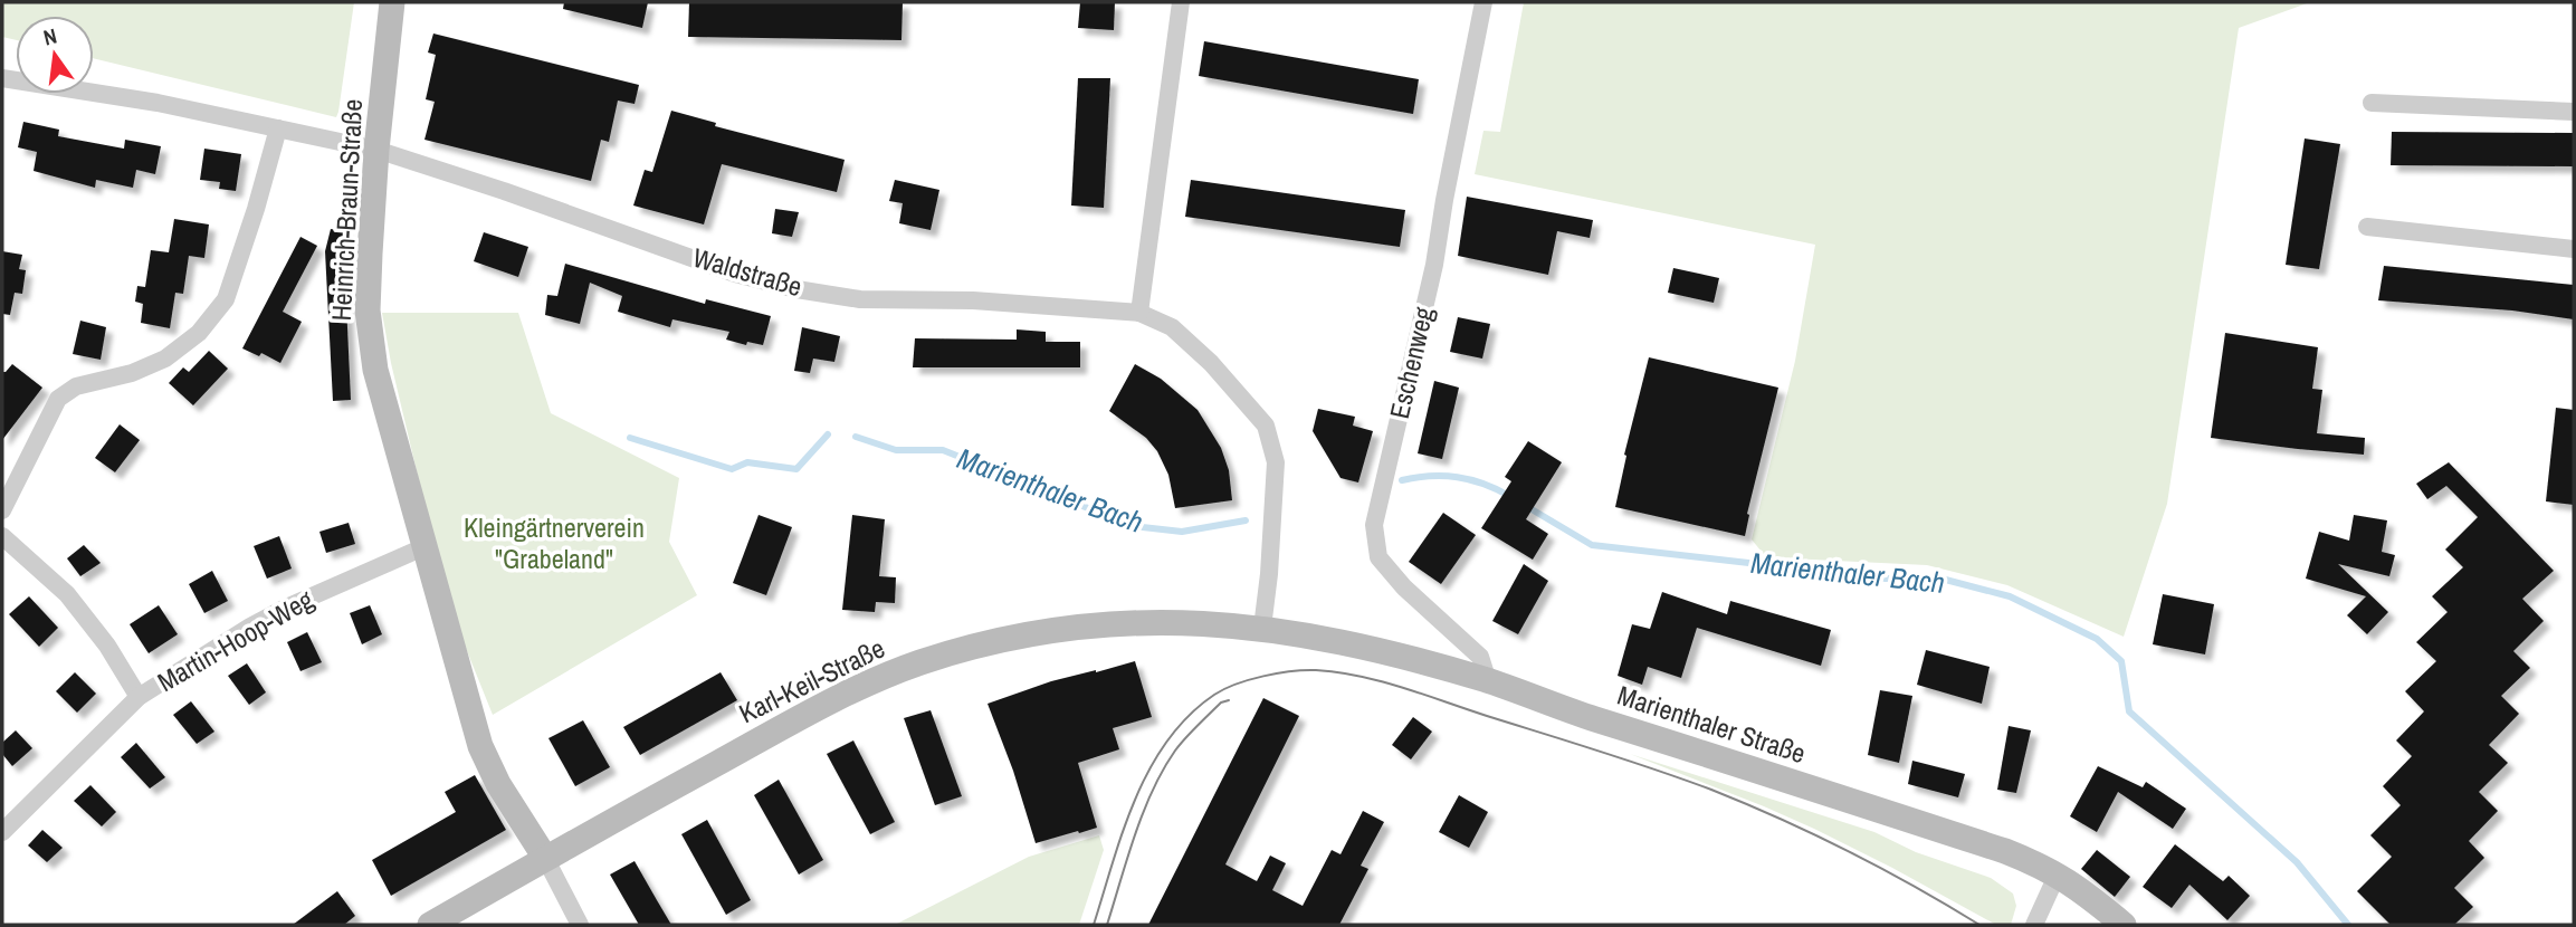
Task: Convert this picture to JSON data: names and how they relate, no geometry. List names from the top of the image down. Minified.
{"streets":{"main road":["Heinrich-Braun-Straße","Karl-Keil-Straße","Marienthaler Straße"],"street":["Waldstraße","Eschenweg","Martin-Hoop-Weg"]},"crossings":[["Heinrich-Braun-Straße","Waldstraße"],["Heinrich-Braun-Straße","Martin-Hoop-Weg"],["Heinrich-Braun-Straße","Karl-Keil-Straße"],["Waldstraße","Karl-Keil-Straße"],["Waldstraße","Marienthaler Straße"],["Eschenweg","Marienthaler Straße"],["Karl-Keil-Straße","Marienthaler Straße"]],"water":["Marienthaler Bach"],"parks":["Kleingärtnerverein \"Grabeland\""],"north":"top"}
